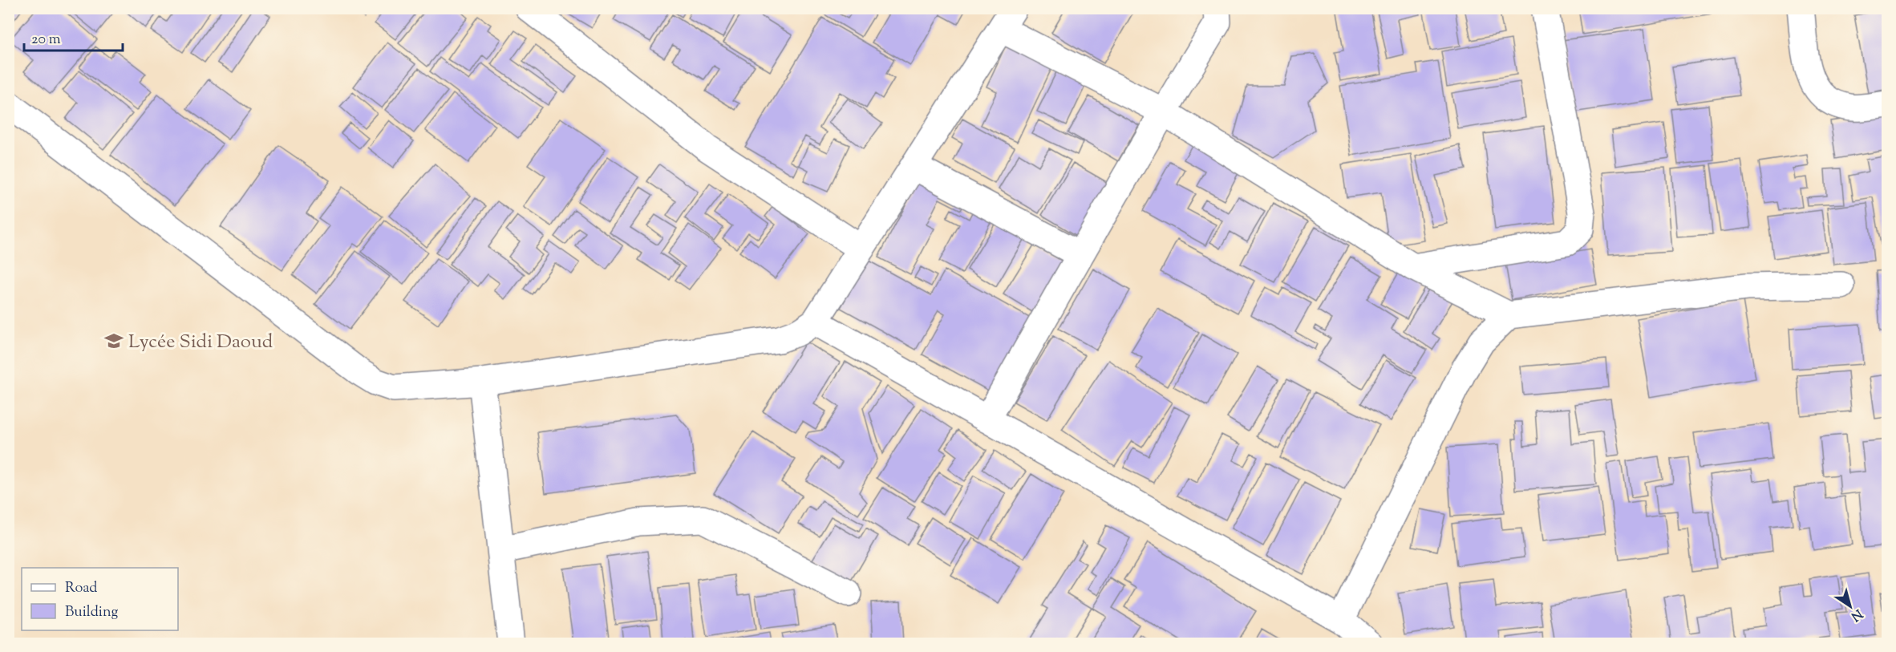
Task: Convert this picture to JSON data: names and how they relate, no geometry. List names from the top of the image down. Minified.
{"places":{"school or university":["Lycée Sidi Daoud"]},"legend":["Road","Building"],"scale_bar":"20 m","north":"bottom right"}
